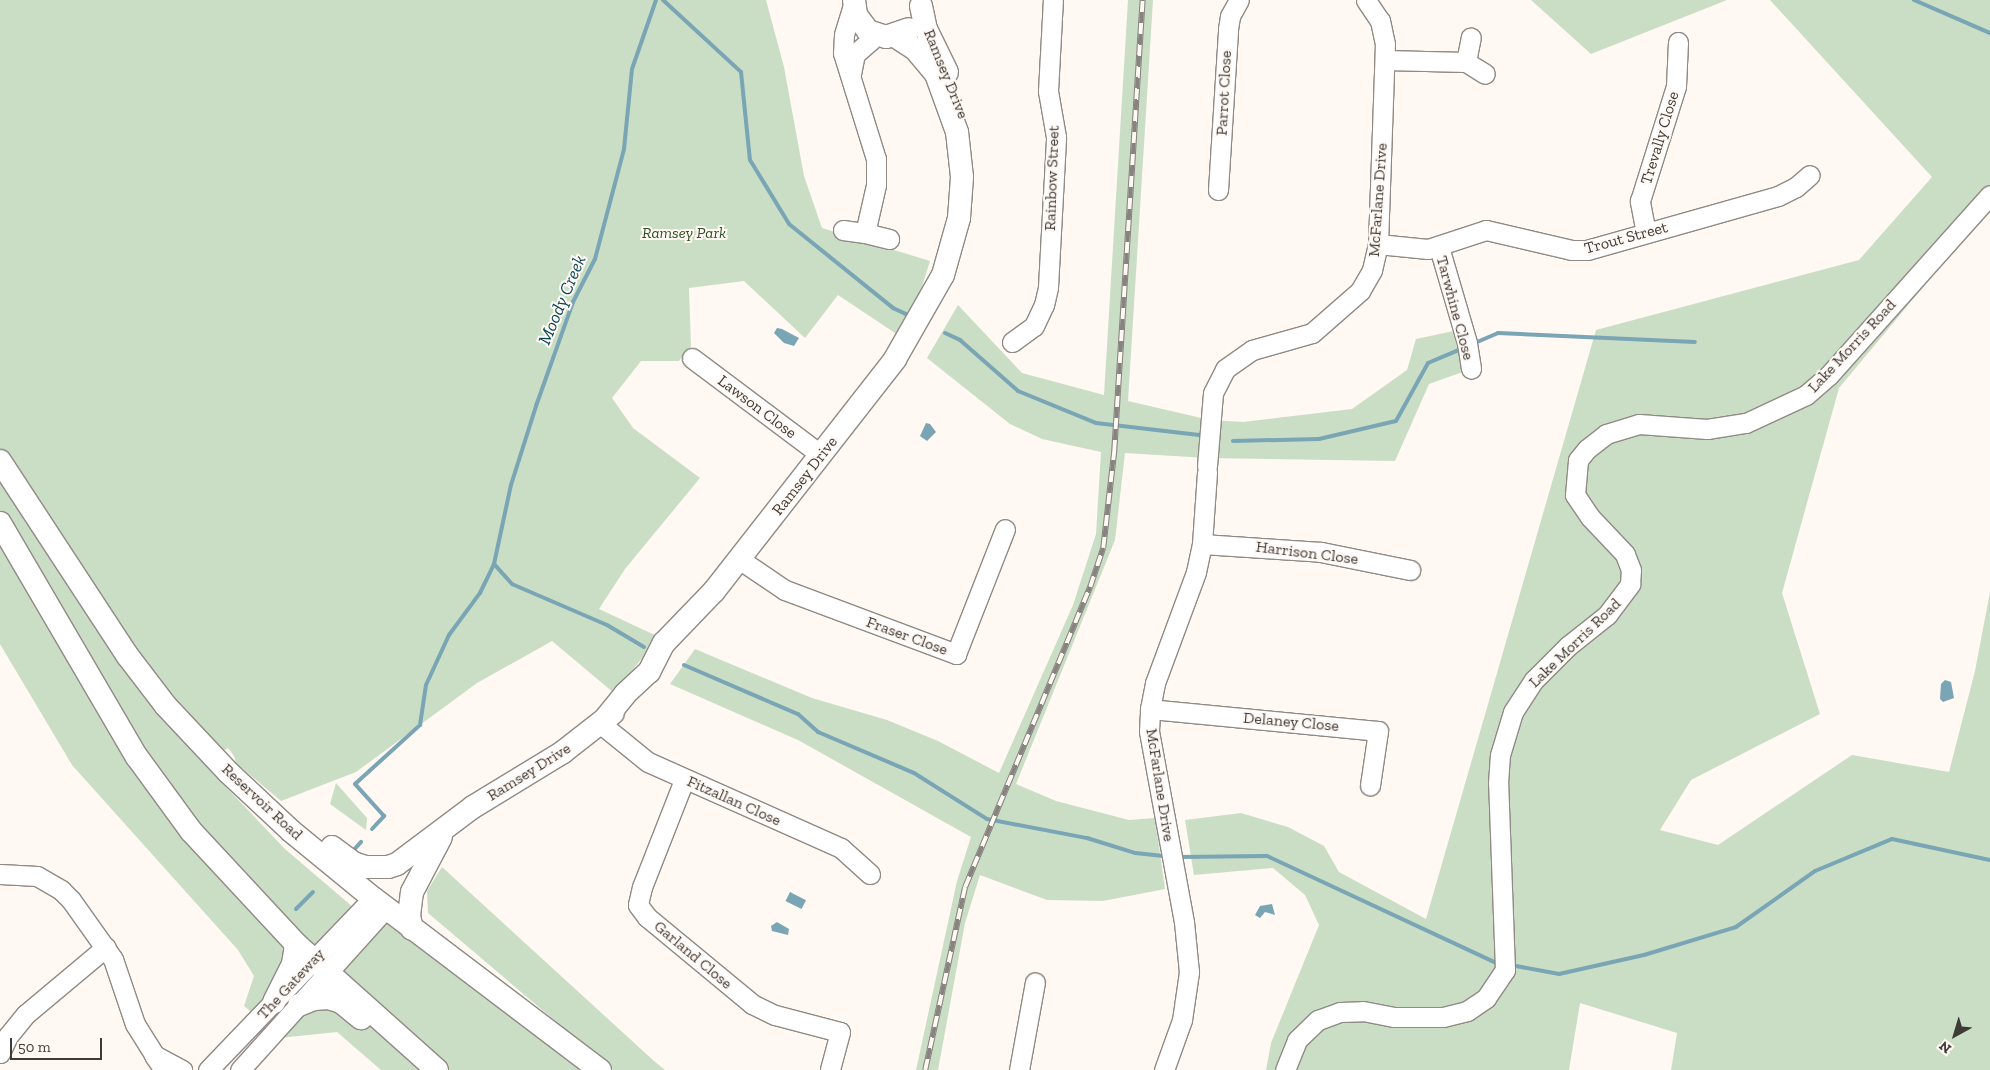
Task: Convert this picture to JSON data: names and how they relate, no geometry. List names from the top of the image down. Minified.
{"streets":{"main road":["Ramsey Drive","Reservoir Road"],"street":["Parrot Close","Trevally Close","Rainbow Street","McFarlane Drive","Trout Street","Tarwhine Close","Lake Morris Road","Lawson Close","Harrison Close","Fraser Close","Delaney Close","Fitzallan Close","Garland Close","The Gateway"]},"crossings":[["Ramsey Drive","Lawson Close"],["Ramsey Drive","Fraser Close"],["Ramsey Drive","Fitzallan Close"],["Ramsey Drive","Reservoir Road"],["Trevally Close","Trout Street"],["McFarlane Drive","Trout Street"],["McFarlane Drive","Harrison Close"],["McFarlane Drive","Delaney Close"],["Trout Street","Tarwhine Close"],["Fitzallan Close","Garland Close"],["Reservoir Road","The Gateway"]],"water":["Moody Creek"],"parks":["Ramsey Park"],"scale_bar":"50 m","north":"bottom left"}
